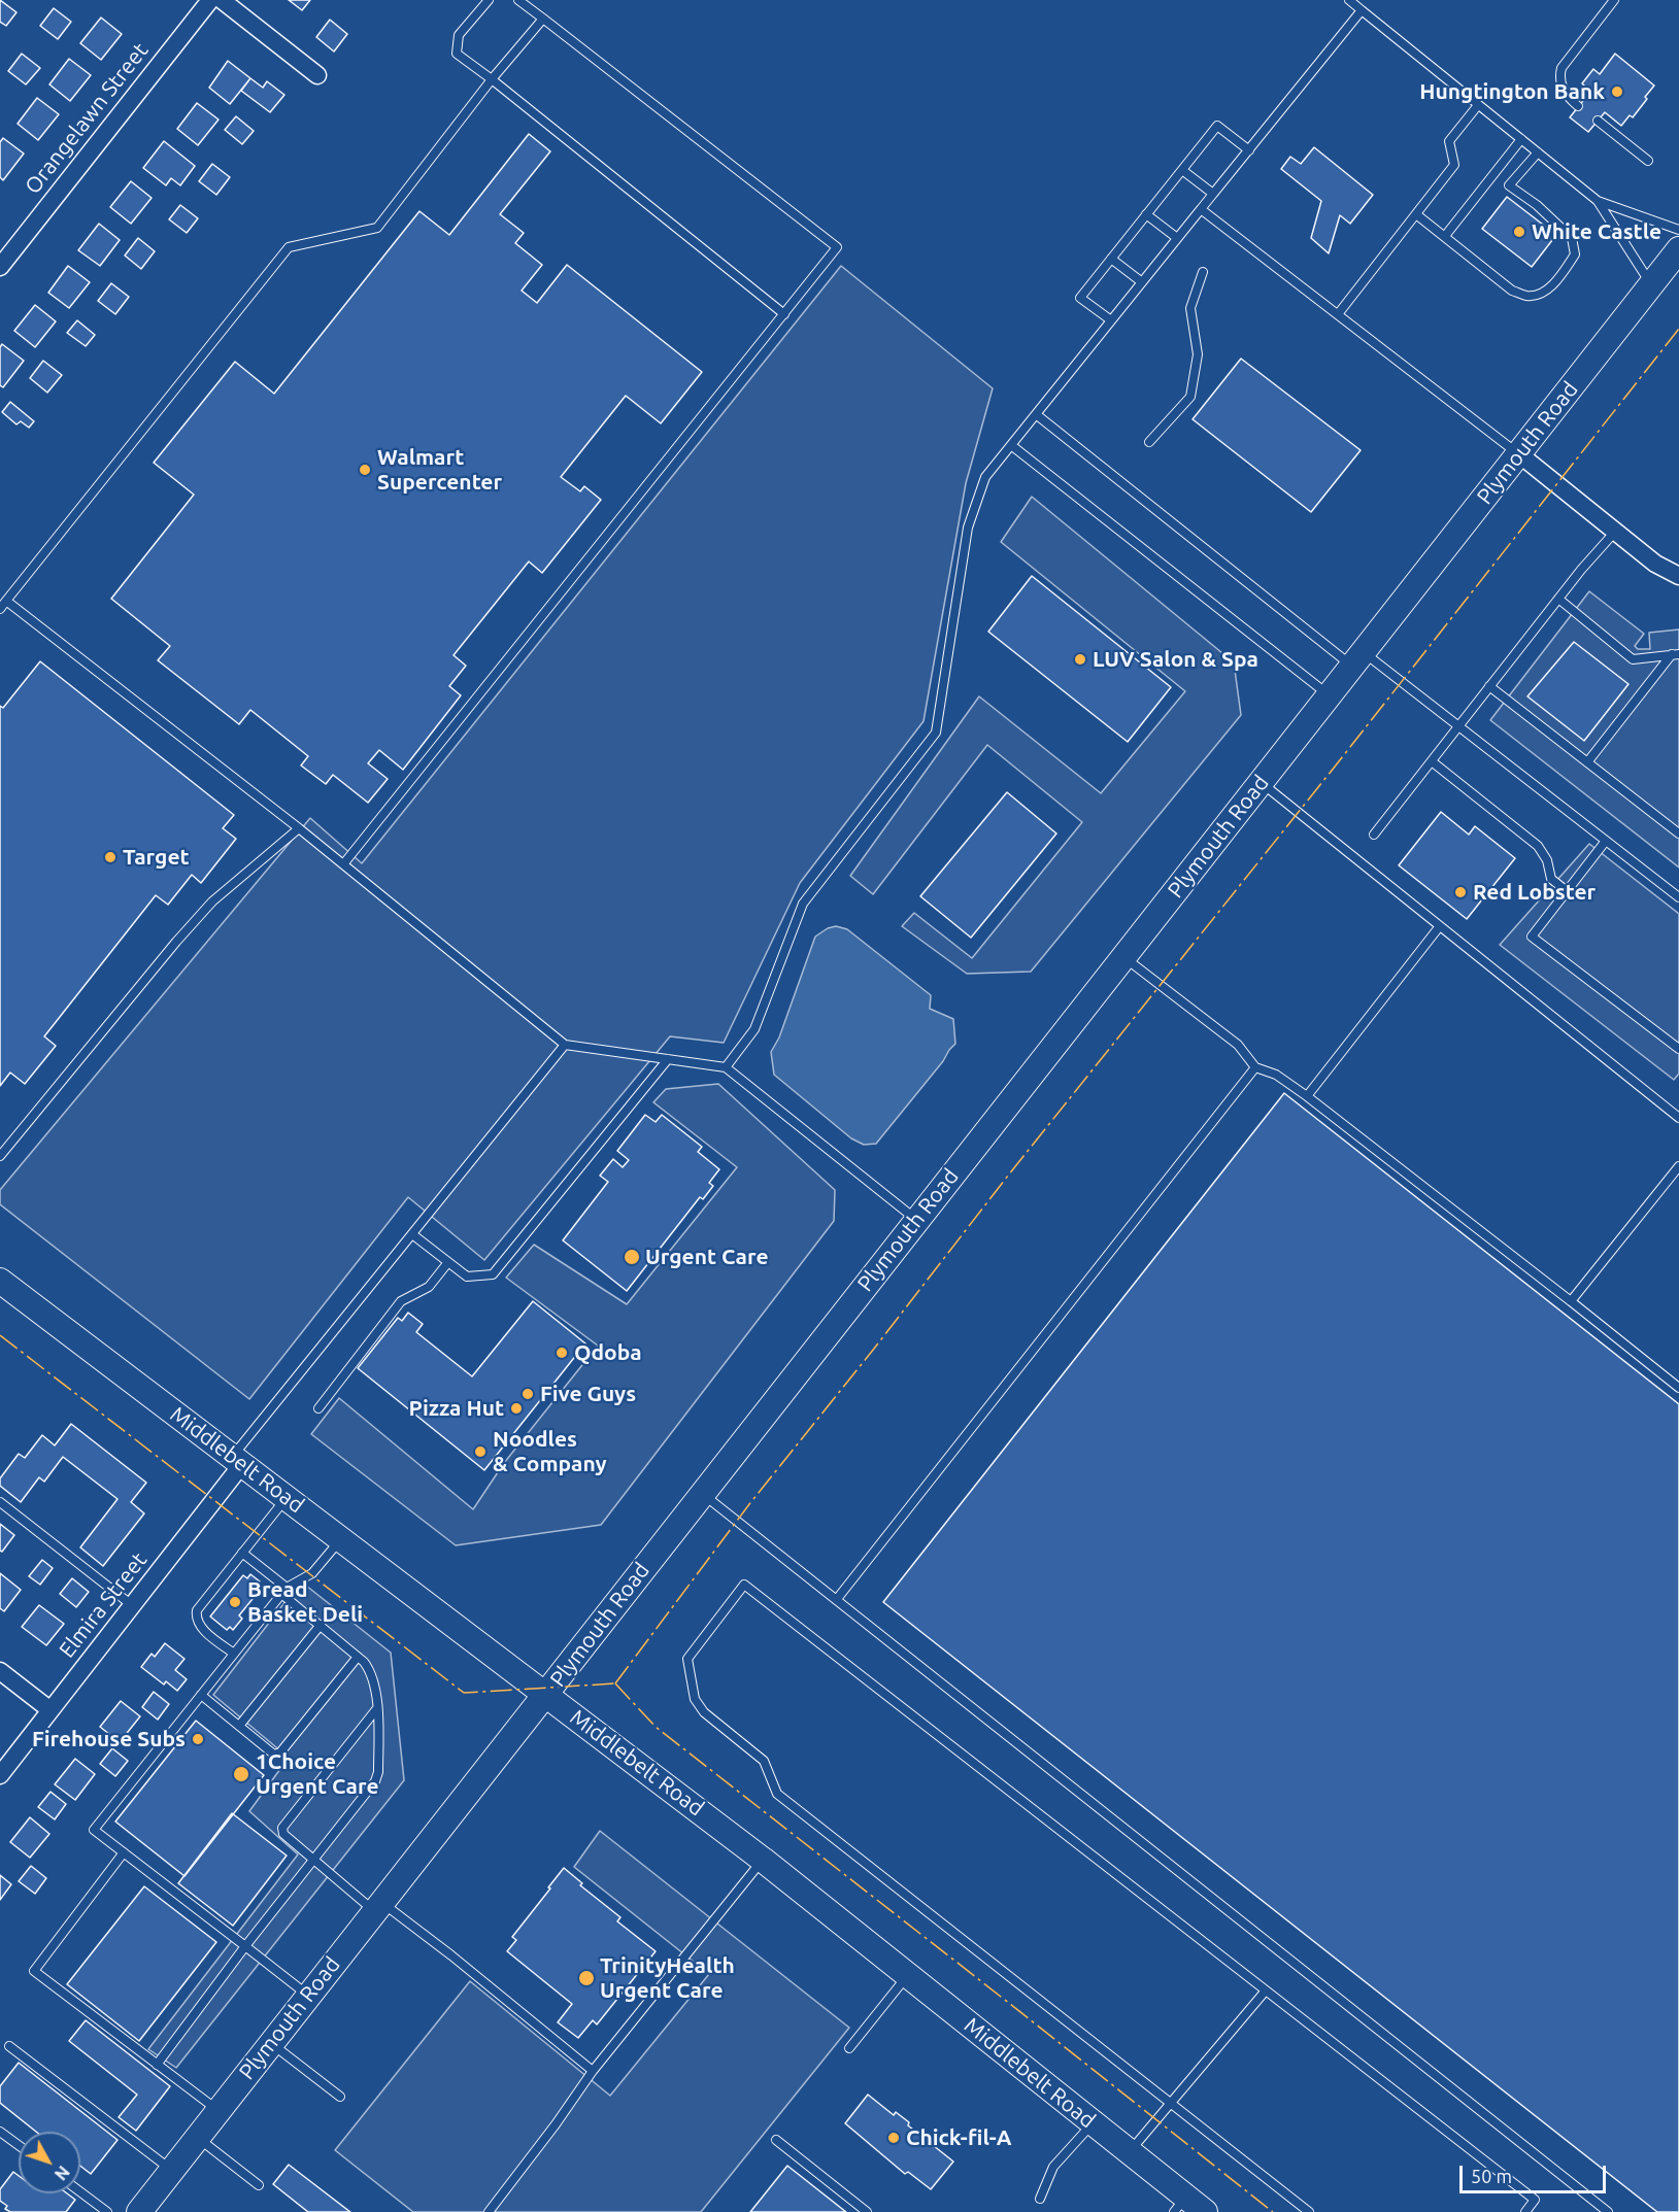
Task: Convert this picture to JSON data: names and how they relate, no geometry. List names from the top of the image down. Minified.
{"streets":{"main road":["Plymouth Road","Middlebelt Road"],"street":["Orangelawn Street","Elmira Street"]},"crossings":[["Plymouth Road","Middlebelt Road"],["Middlebelt Road","Elmira Street"]],"places":["Hungtington Bank","White Castle","Walmart Supercenter","LUV Salon & Spa","Target","Red Lobster","Urgent Care","Qdoba","Five Guys","Pizza Hut","Noodles & Company","Bread Basket Deli","Firehouse Subs","1Choice Urgent Care","TrinityHealth Urgent Care","Chick-fil-A"],"scale_bar":"50 m","north":"bottom right"}
